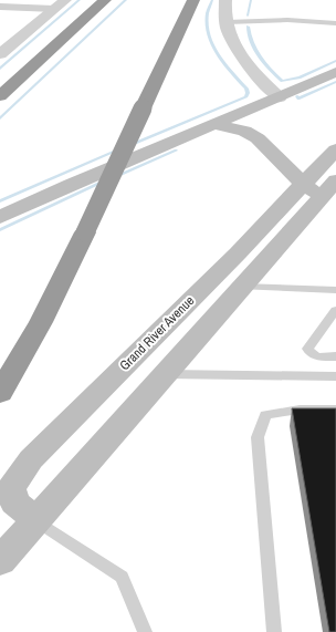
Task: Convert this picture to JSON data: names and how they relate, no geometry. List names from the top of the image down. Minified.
{"streets":{"main road":["Grand River Avenue"]}}
